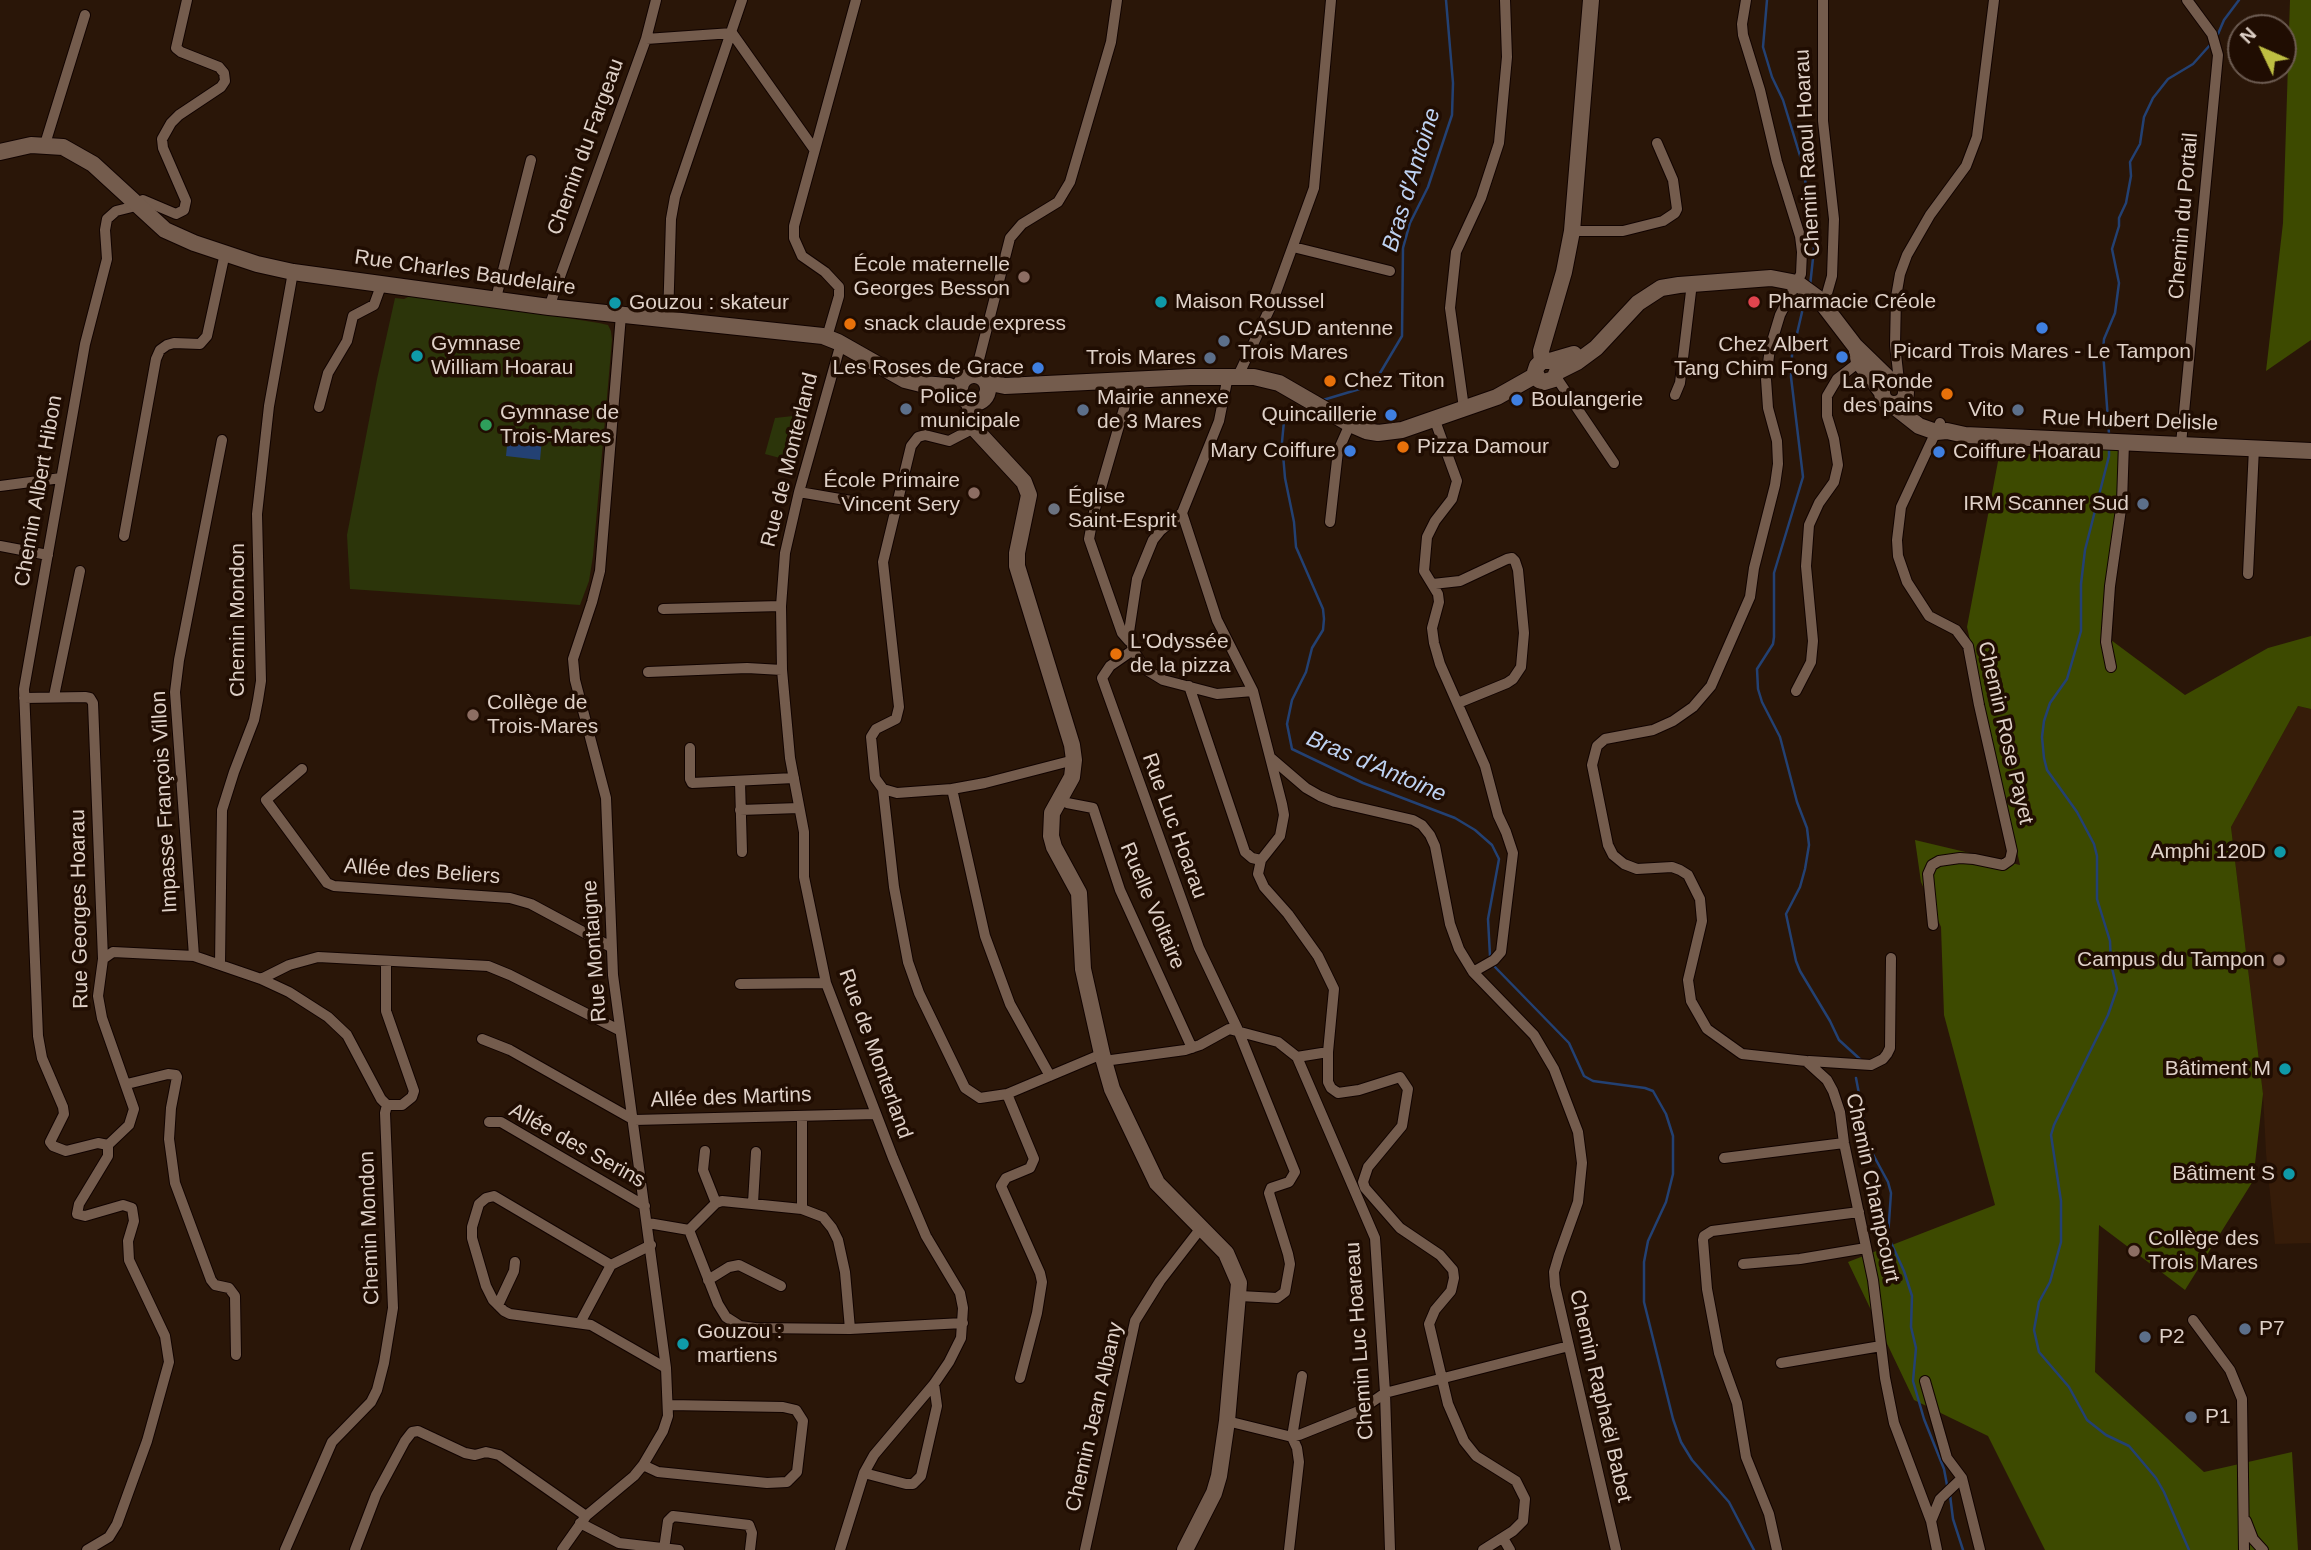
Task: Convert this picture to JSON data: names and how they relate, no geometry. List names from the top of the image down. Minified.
{"streets":{"main road":["Rue Charles Baudelaire","Rue Hubert Delisle"],"street":["Chemin du Fargeau","Chemin Raoul Hoarau","Chemin du Portail","Rue de Monterland","Chemin Albert Hibon","Chemin Mondon","Chemin Rose Payet","Impasse François Villon","Rue Luc Hoarau","Allée des Beliers","Ruelle Voltaire","Rue Georges Hoarau","Rue Montaigne","Allée des Martins","Allée des Serins","Chemin Champcourt","Chemin Luc Hoareau","Chemin Raphaël Babet","Chemin Jean Albany"]},"crossings":[["Chemin du Fargeau","Rue Charles Baudelaire"],["Chemin Raoul Hoarau","Rue Hubert Delisle"],["Chemin du Portail","Rue Hubert Delisle"],["Rue Charles Baudelaire","Rue Hubert Delisle"],["Rue Charles Baudelaire","Rue de Monterland"],["Rue Charles Baudelaire","Chemin Albert Hibon"],["Rue Charles Baudelaire","Chemin Mondon"],["Rue Charles Baudelaire","Rue Montaigne"],["Rue Hubert Delisle","Chemin Rose Payet"],["Rue de Monterland","Allée des Martins"],["Chemin Albert Hibon","Rue Georges Hoarau"],["Allée des Beliers","Rue Montaigne"],["Rue Montaigne","Allée des Martins"],["Rue Montaigne","Allée des Serins"]],"water":["Bras d'Antoine"],"places":["École maternelle Georges Besson","Maison Roussel","Pharmacie Créole","Gouzou : skateur","snack claude express","Picard Trois Mares - Le Tampon","CASUD antenne Trois Mares","Gymnase William Hoarau","Chez Albert Tang Chim Fong","Trois Mares","Les Roses de Grace","Chez Titon","La Ronde des pains","Boulangerie","Police municipale","Mairie annexe de 3 Mares","Vito","Quincaillerie","Gymnase de Trois-Mares","Pizza Damour","Mary Coiffure","Coiffure Hoarau","École Primaire Vincent Sery","IRM Scanner Sud","Église Saint-Esprit","L'Odyssée de la pizza","Collège de Trois-Mares","Amphi 120D","Campus du Tampon","Bâtiment M","Bâtiment S","Collège des Trois Mares","P7","P2","Gouzou : martiens","P1"],"north":"top left"}
